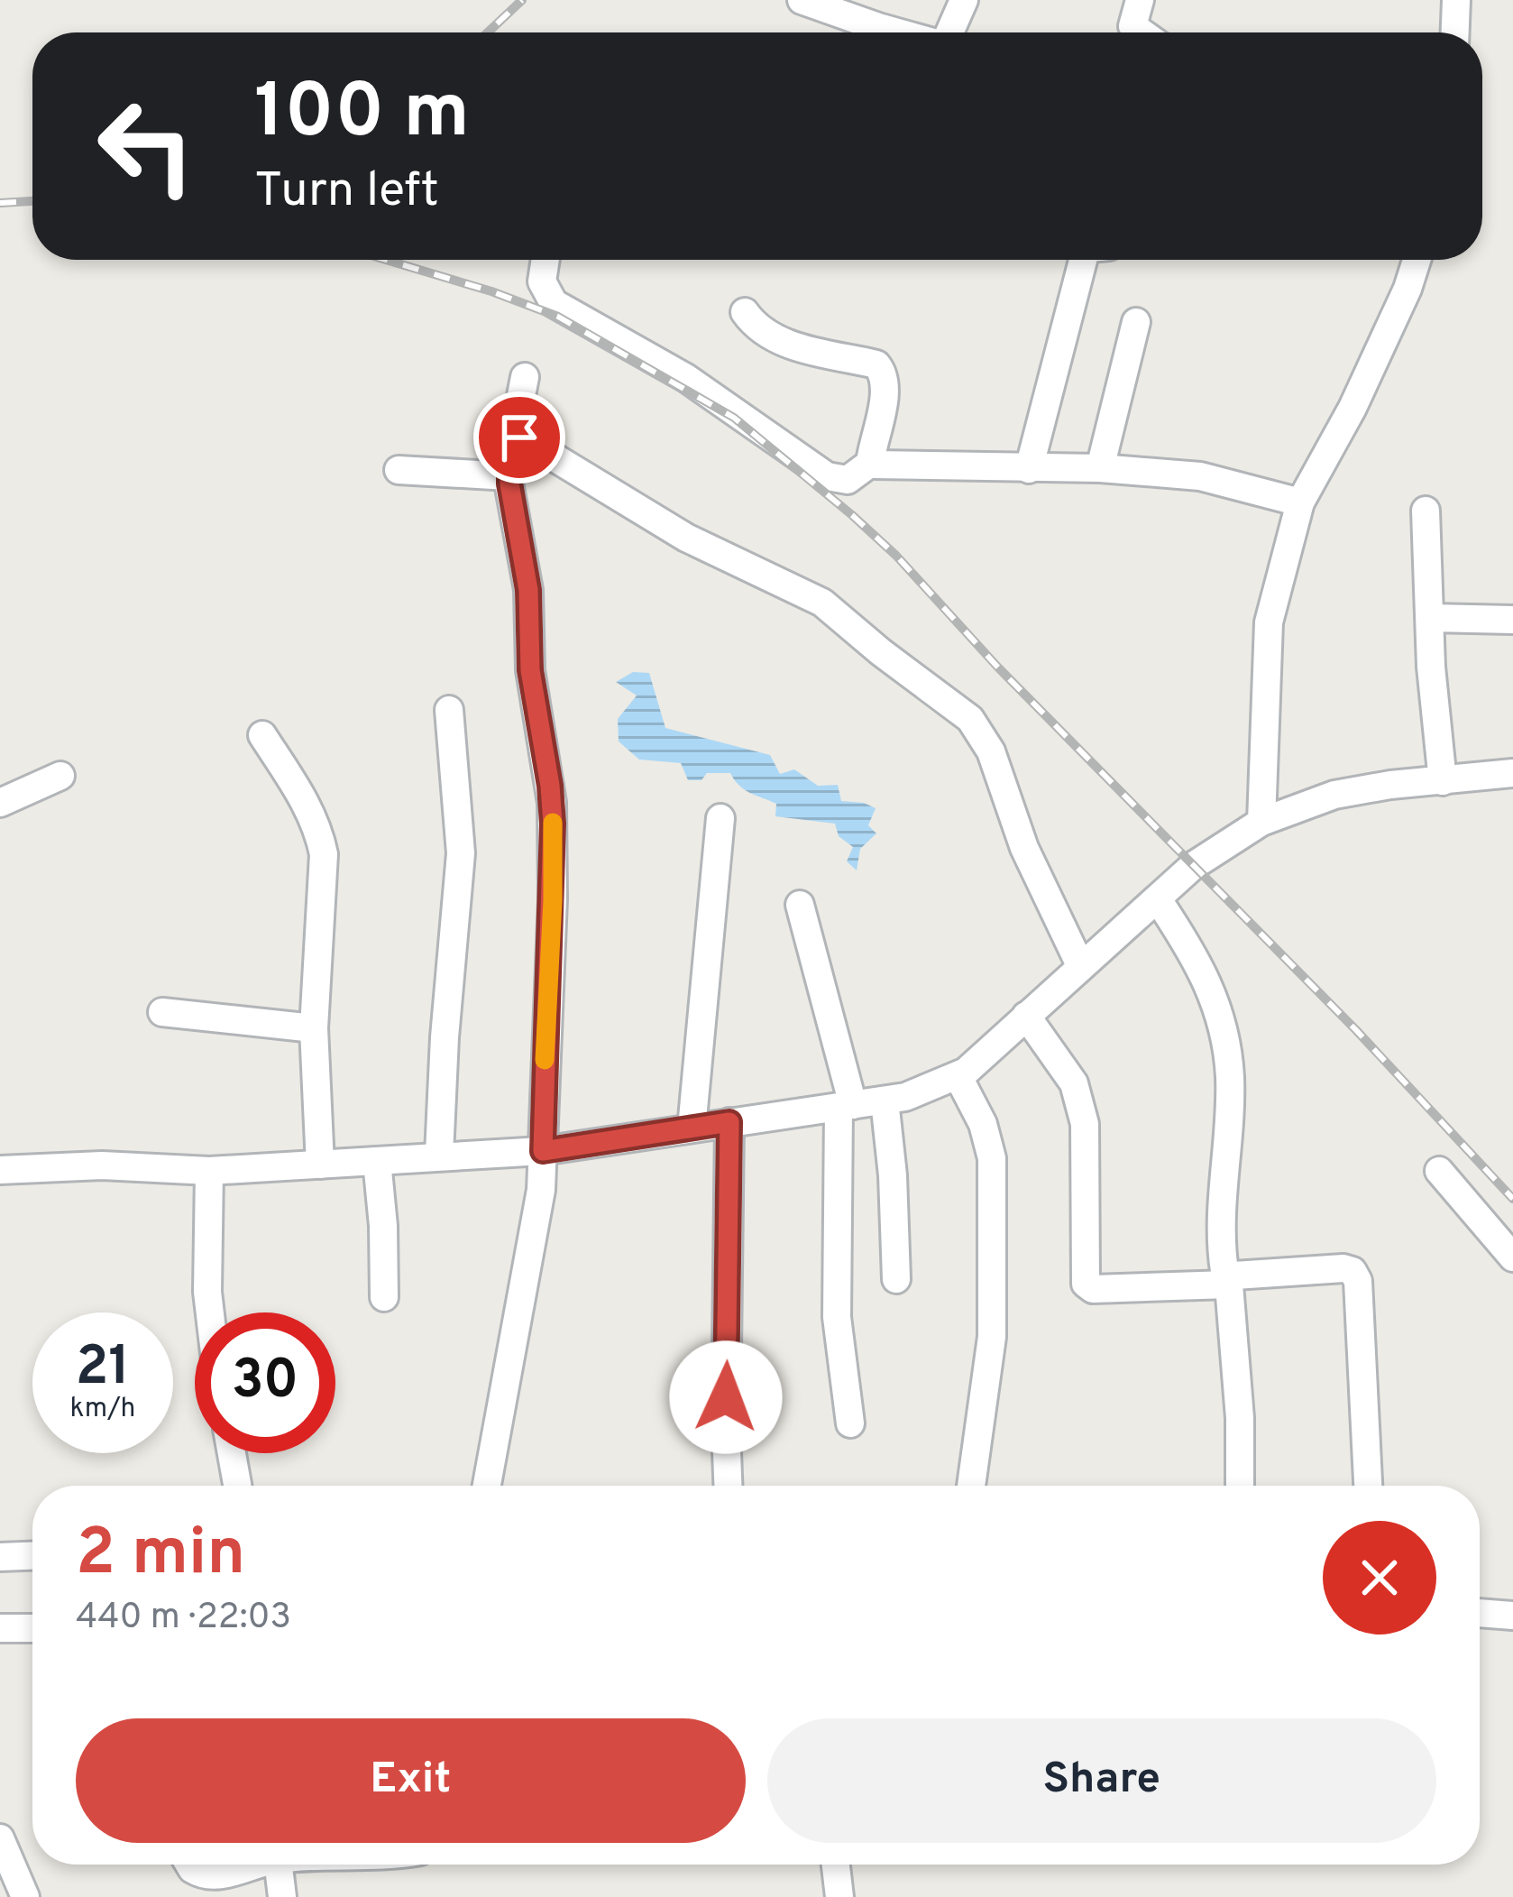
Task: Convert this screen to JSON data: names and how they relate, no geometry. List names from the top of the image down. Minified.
{"page":{"turn":["100 m","Turn left"],"speed":"21 km/h","limit":"30","heading":["2 min","440 m · 22:03"],"buttons":["Exit","Share"]}}
